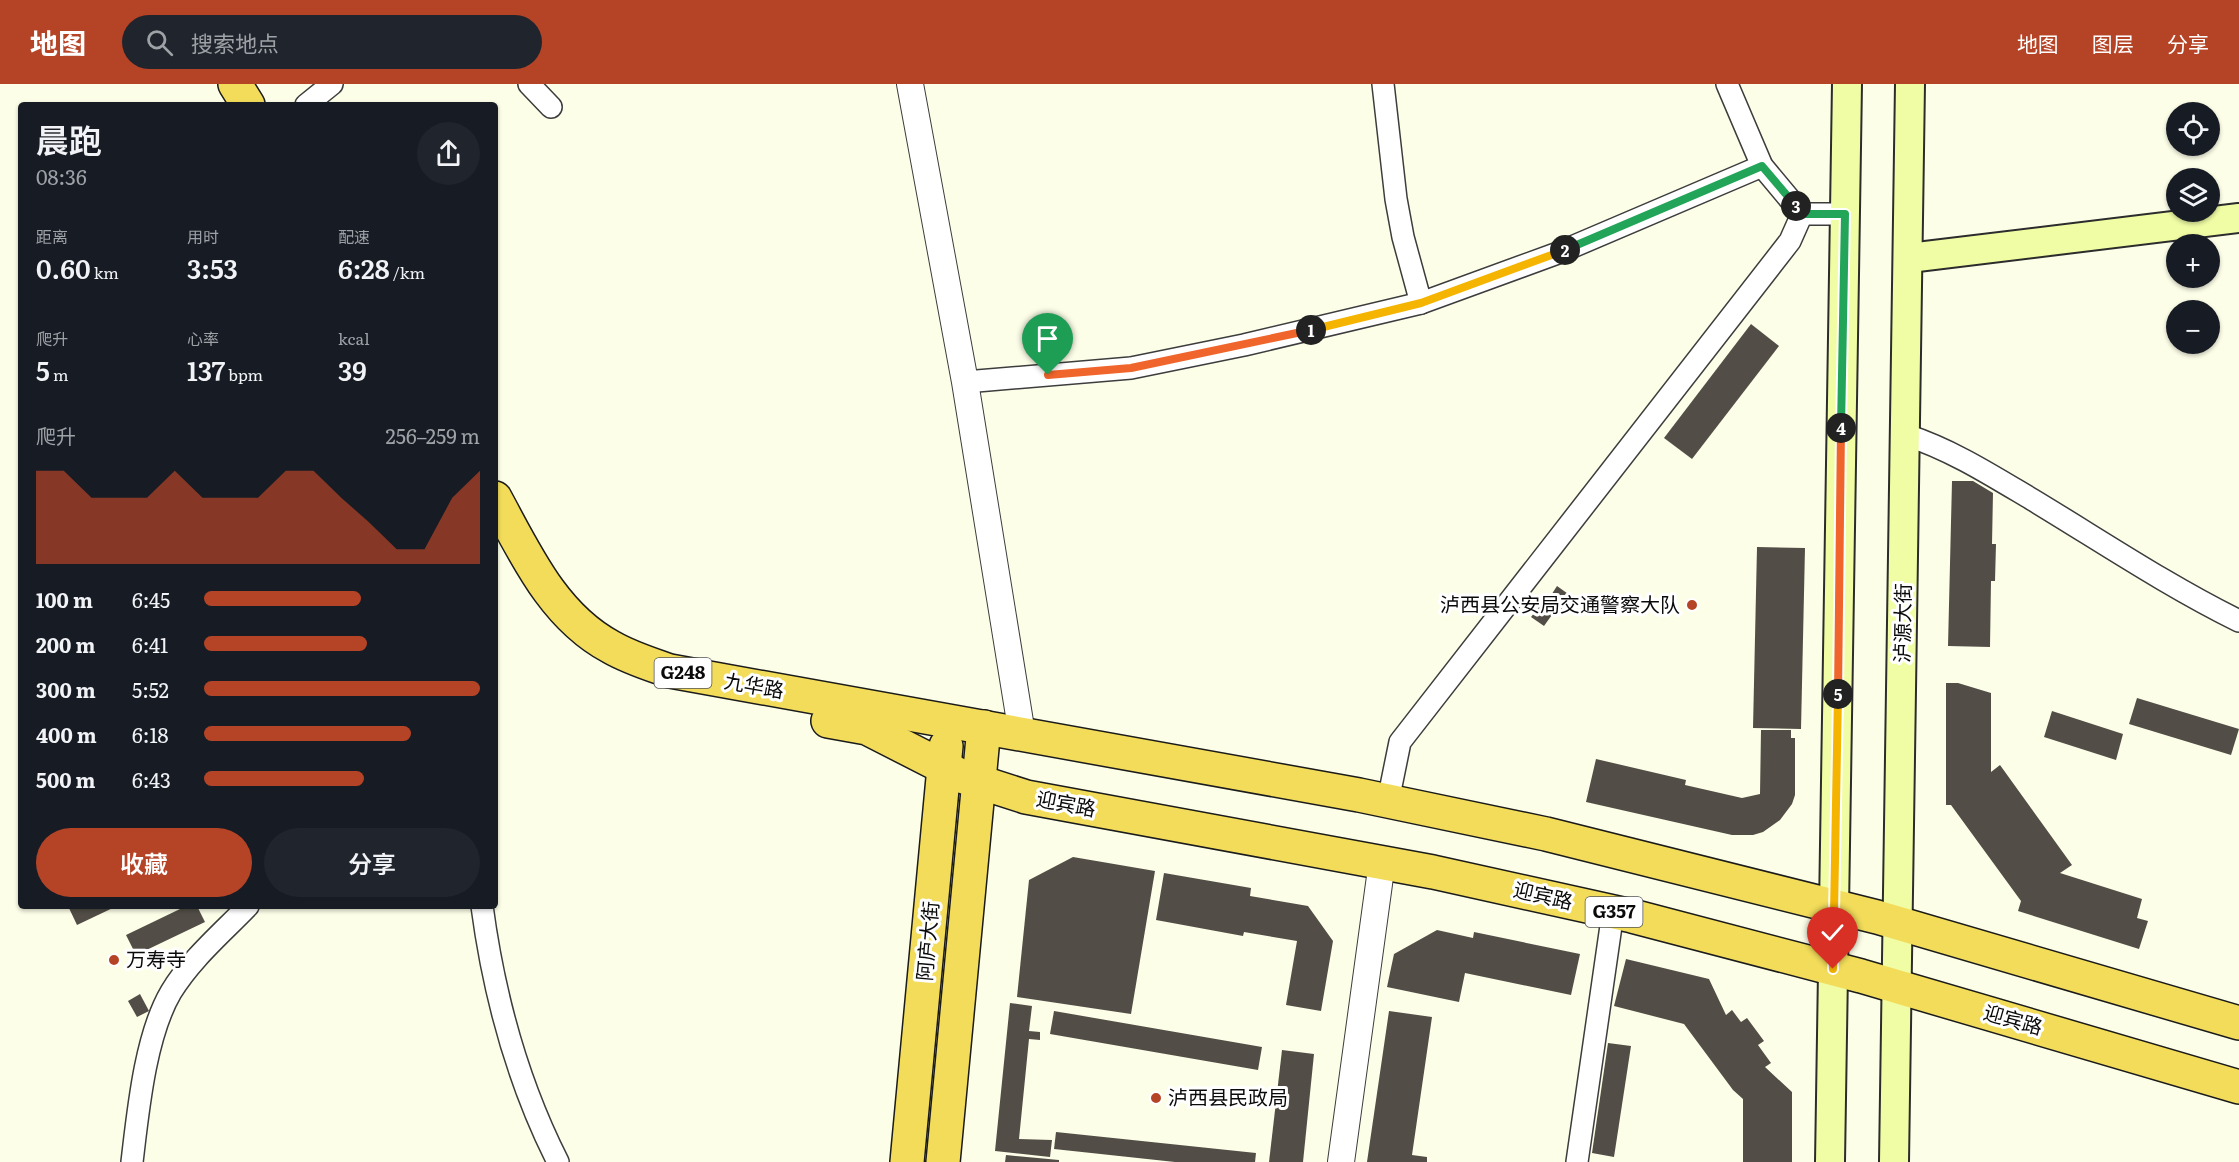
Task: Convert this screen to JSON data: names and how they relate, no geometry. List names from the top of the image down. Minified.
{"streets":{"highway":["G248","九华路","迎宾路","G357","阿庐大街"],"main road":["泸源大街"]},"crossings":[["泸源大街","迎宾路"],["G248","九华路"],["G248","阿庐大街"],["九华路","迎宾路"],["九华路","阿庐大街"],["迎宾路","阿庐大街"]],"places":["泸西县公安局交通警察大队","万寿寺","泸西县民政局"],"page":{"header":"地图","search":"搜索地点","nav":["地图","图层","分享"],"map_buttons":["+","−"],"heading":["晨跑","08:36"],"pins":["3","2","1","4","5"],"stats":[["距离","0.60 km"],["用时","3:53"],["配速","6:28 /km"],["爬升","5 m"],["心率","137 bpm"],["kcal","39"]],"chart":["爬升","256–259 m"],"list":[{"name":"100 m","note":"6:45"},{"name":"200 m","note":"6:41"},{"name":"300 m","note":"5:52"},{"name":"400 m","note":"6:18"},{"name":"500 m","note":"6:43"}],"buttons":["收藏","分享"]}}
